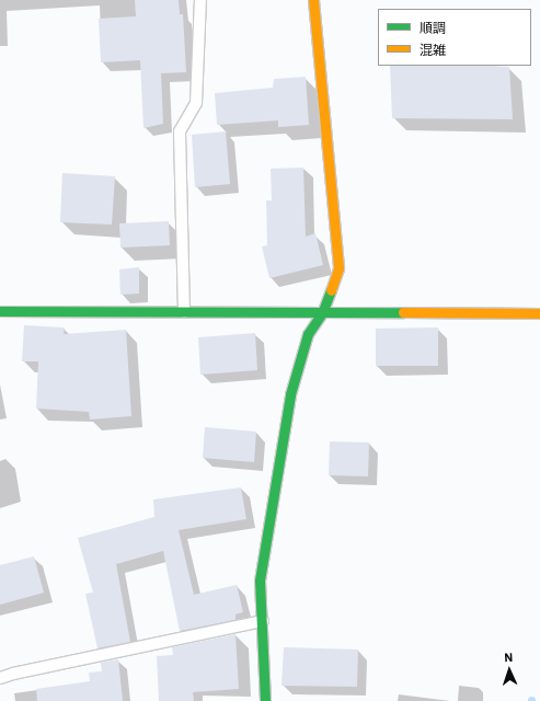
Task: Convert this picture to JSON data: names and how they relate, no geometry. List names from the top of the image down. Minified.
{"legend":["順調","混雑"],"north":"top"}
